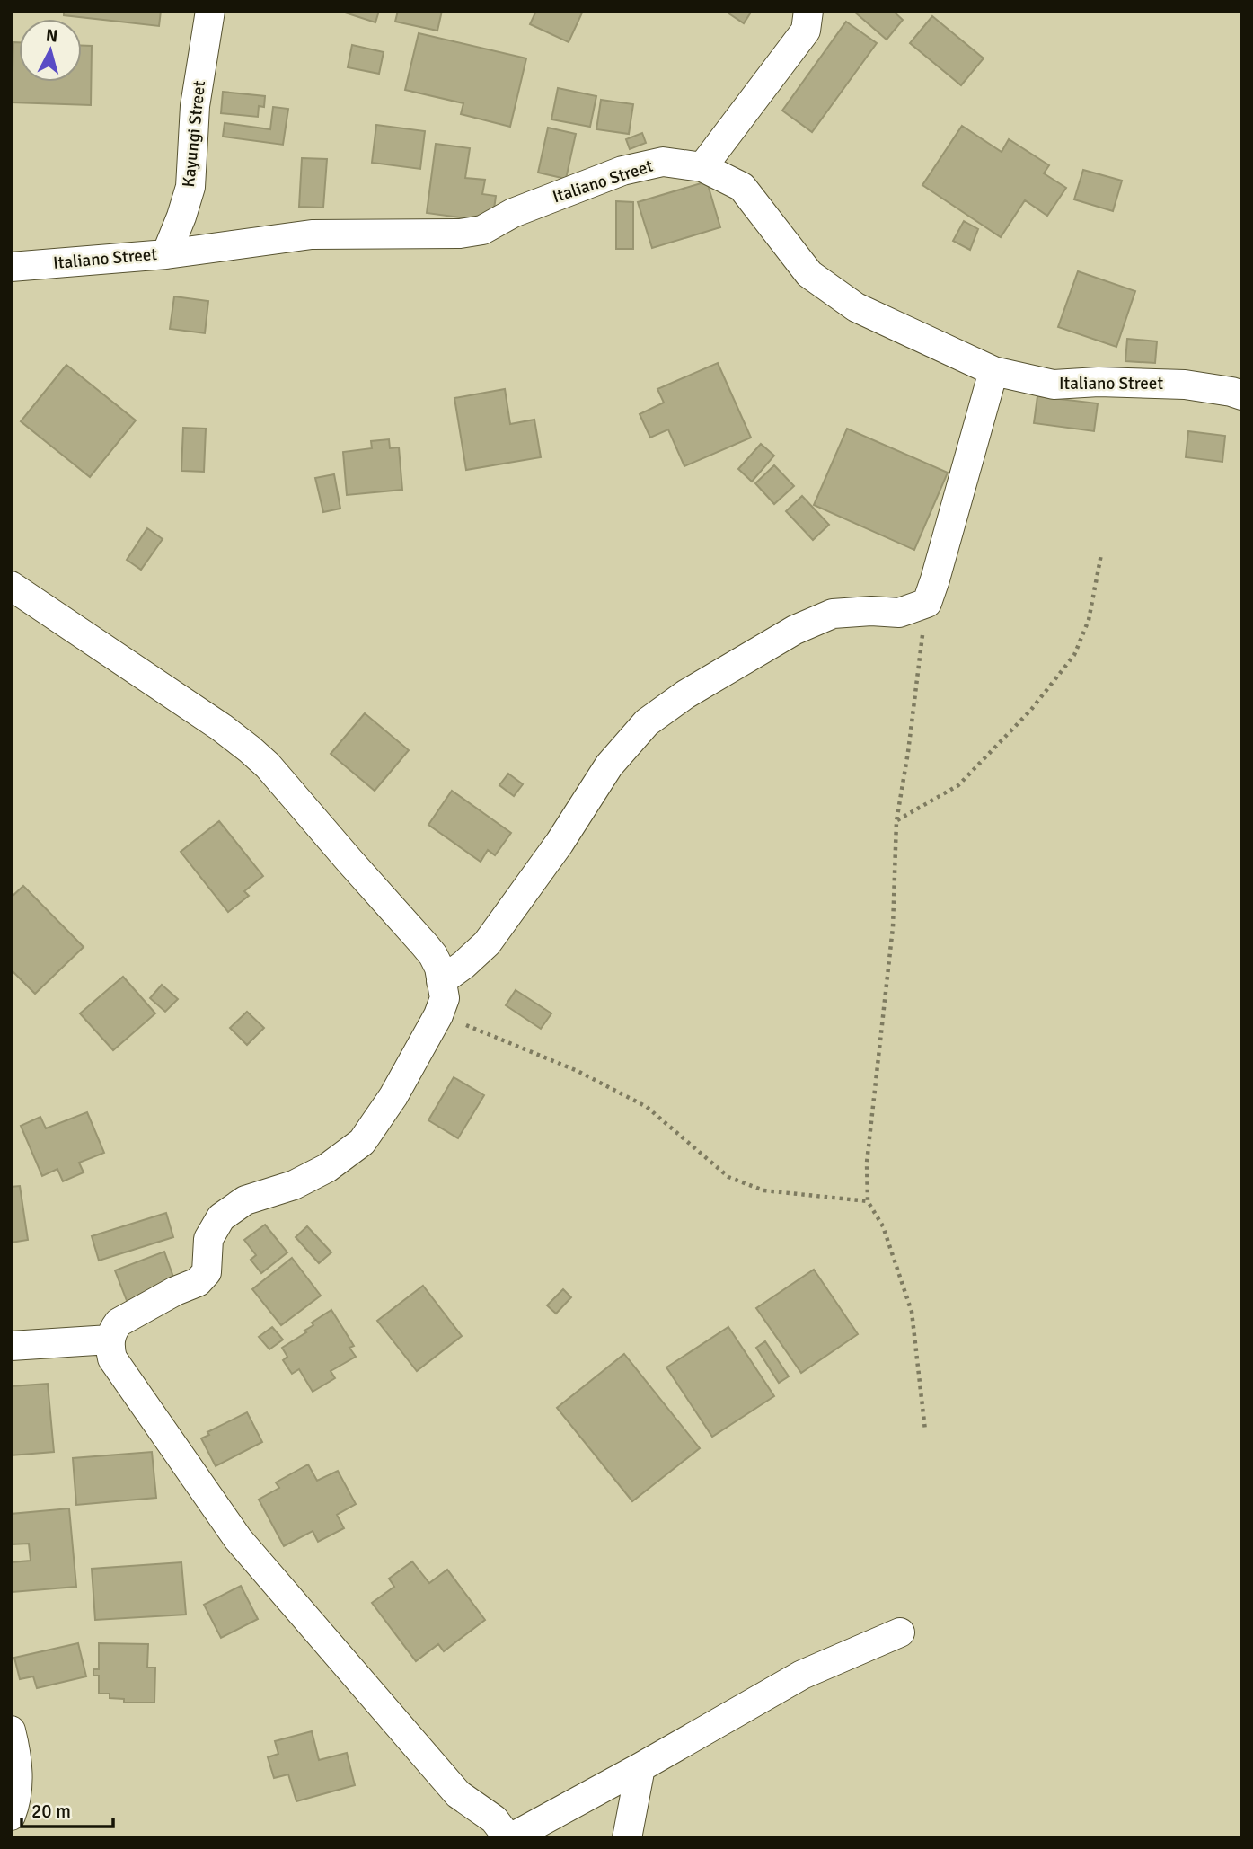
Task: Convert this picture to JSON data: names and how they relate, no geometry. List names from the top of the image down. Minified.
{"streets":{"street":["Kayungi Street","Italiano Street"]},"crossings":[["Kayungi Street","Italiano Street"]],"scale_bar":"20 m","north":"top"}
